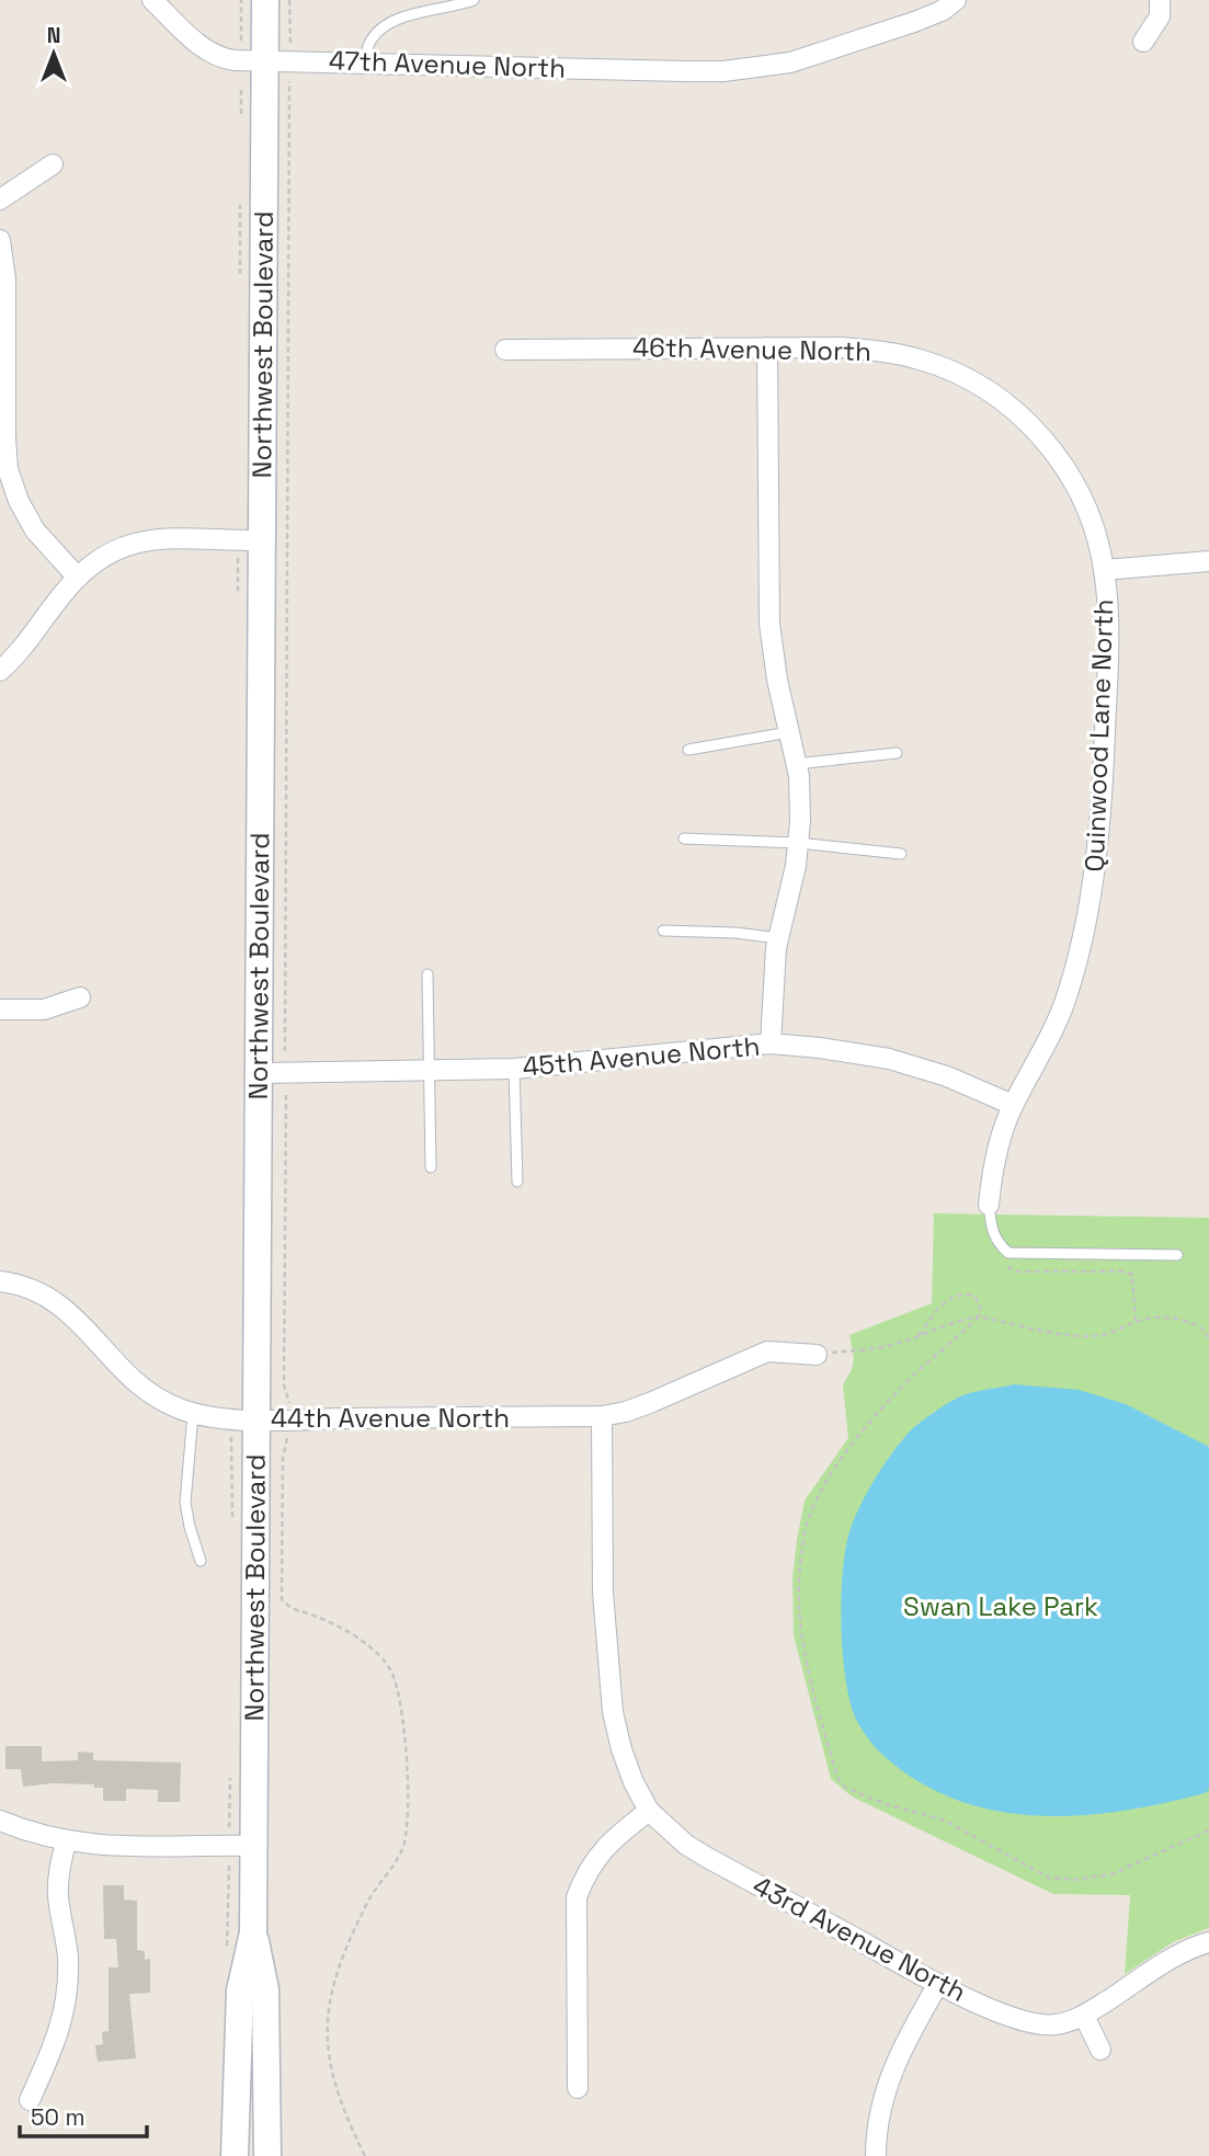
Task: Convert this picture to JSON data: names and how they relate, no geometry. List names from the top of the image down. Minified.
{"streets":{"main road":["Northwest Boulevard"],"street":["47th Avenue North","46th Avenue North","Quinwood Lane North","45th Avenue North","44th Avenue North","43rd Avenue North"]},"crossings":[["47th Avenue North","Northwest Boulevard"],["Northwest Boulevard","45th Avenue North"],["Northwest Boulevard","44th Avenue North"],["46th Avenue North","Quinwood Lane North"],["Quinwood Lane North","45th Avenue North"]],"parks":["Swan Lake Park"],"scale_bar":"50 m","north":"top"}
